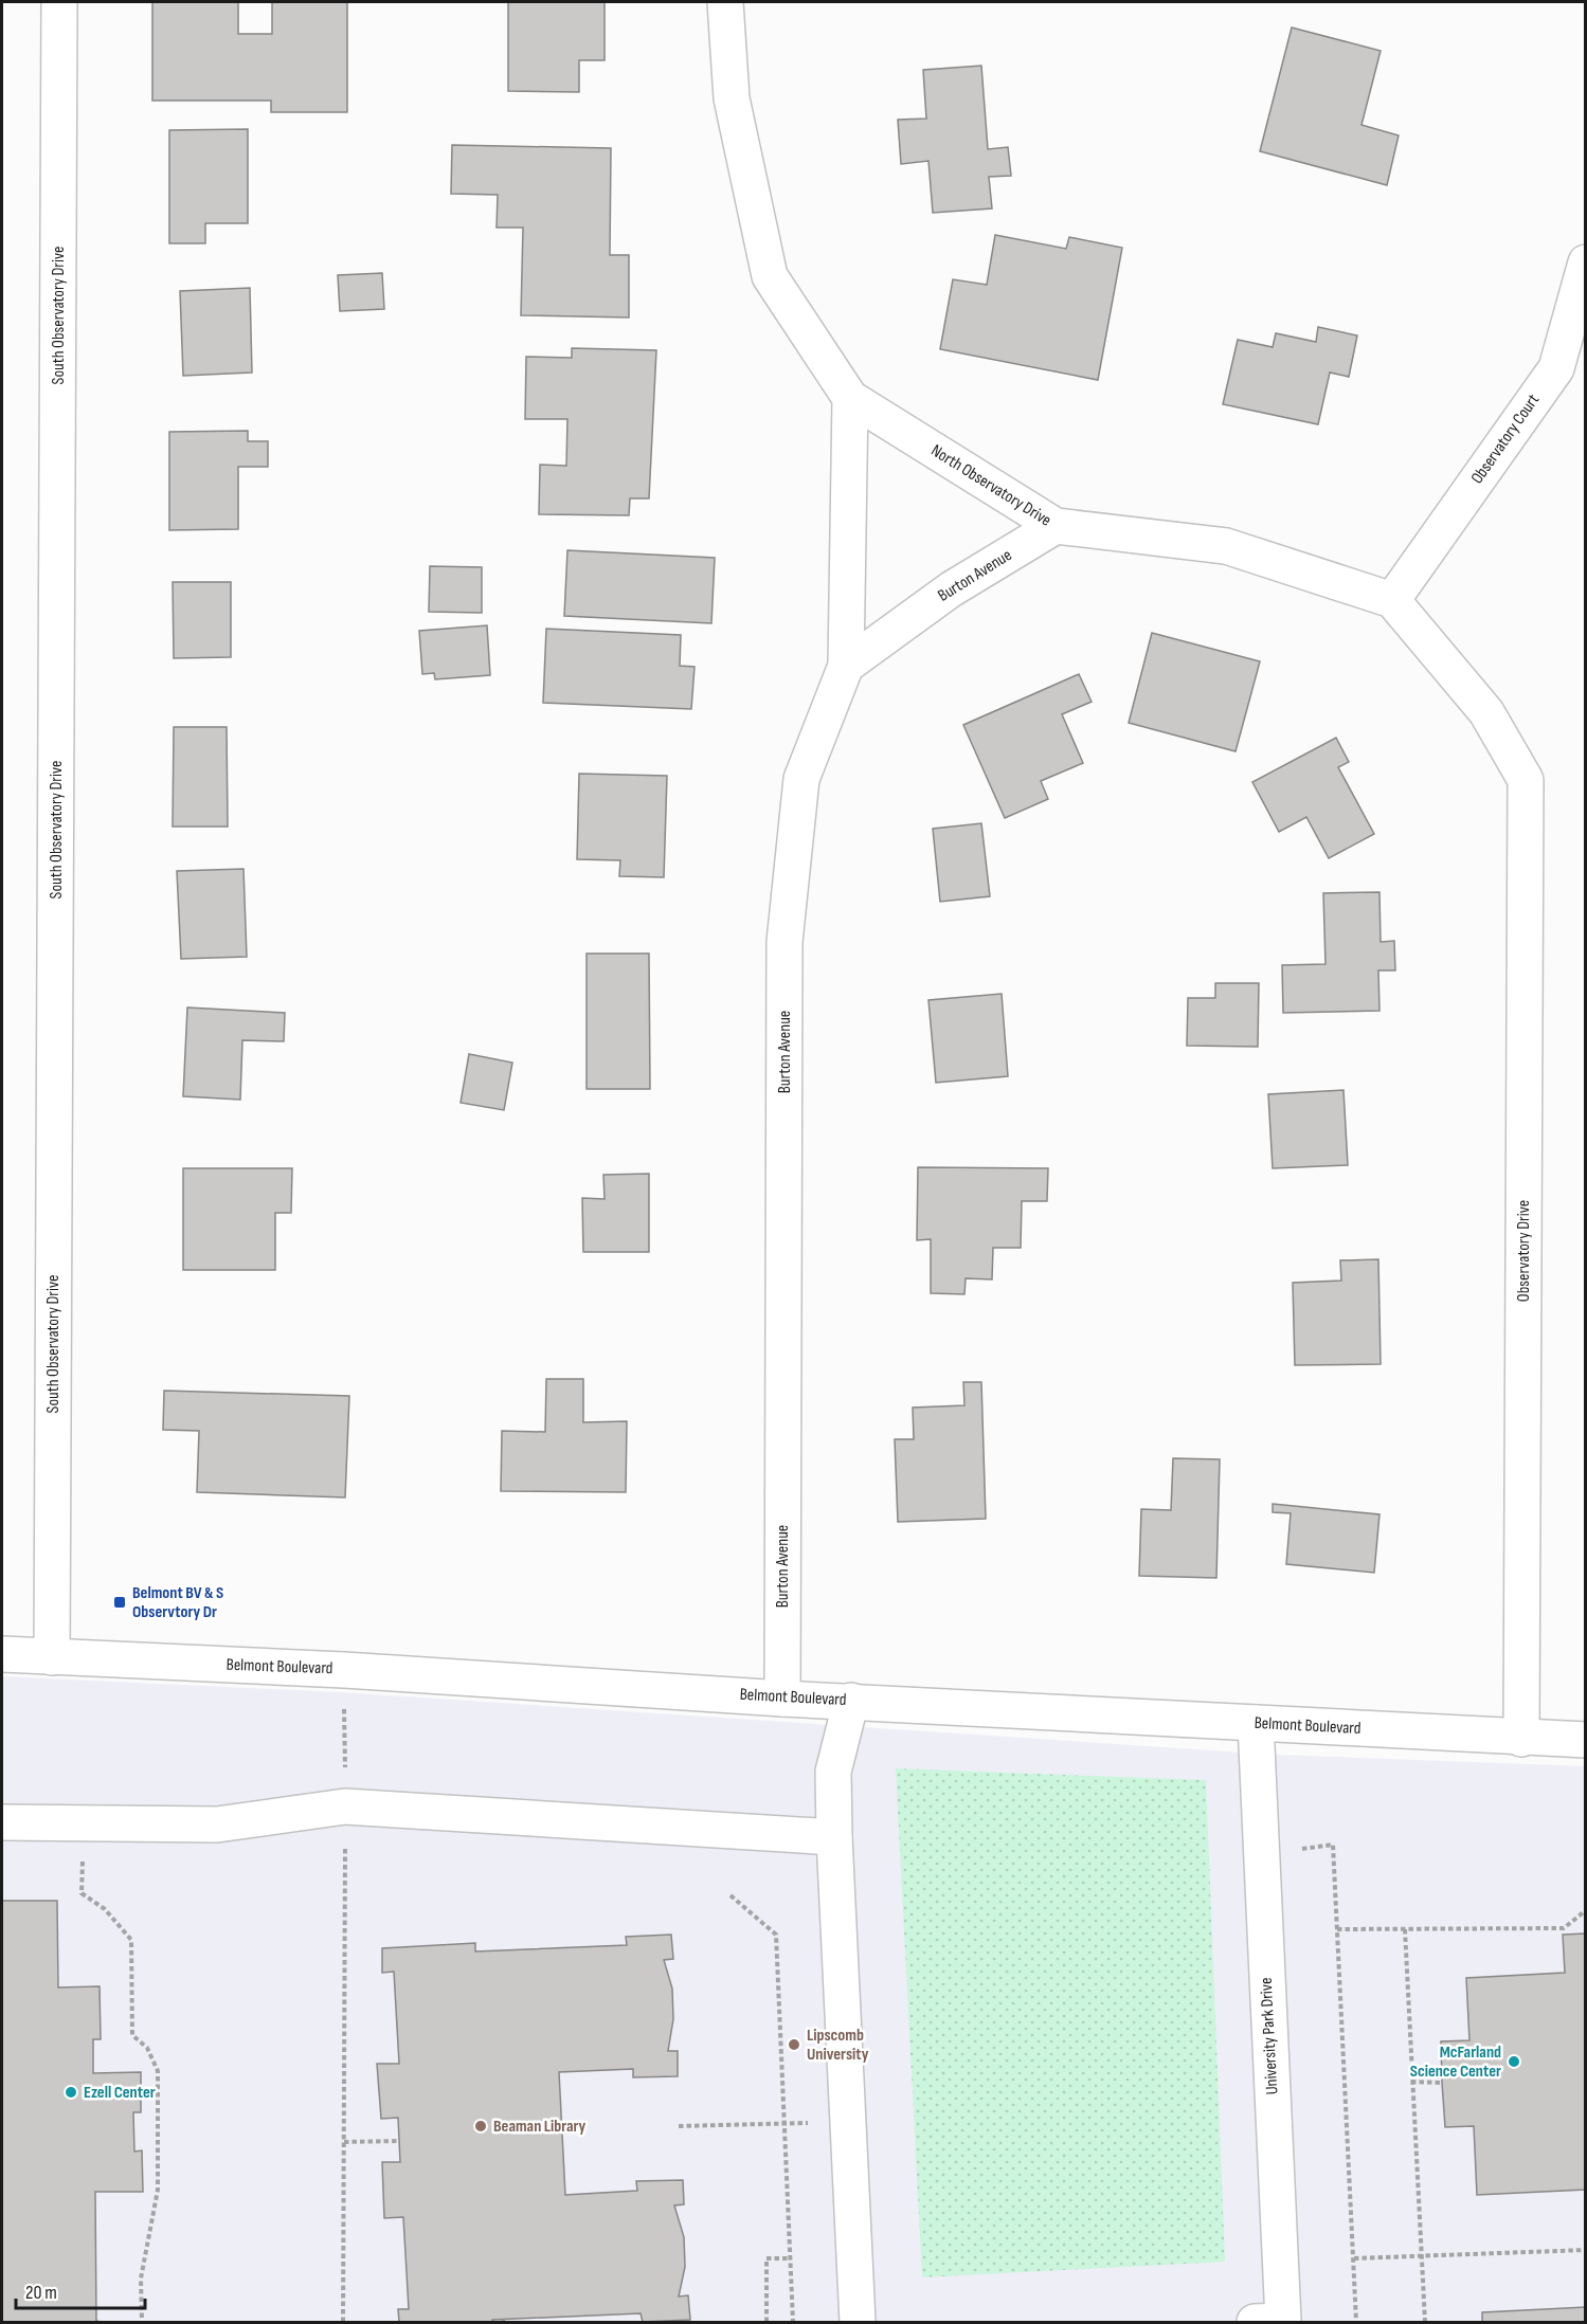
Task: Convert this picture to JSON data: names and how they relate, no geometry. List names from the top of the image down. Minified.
{"streets":{"street":["South Observatory Drive","Observatory Court","North Observatory Drive","Burton Avenue","Observatory Drive","Belmont Boulevard","University Park Drive"]},"crossings":[["South Observatory Drive","Belmont Boulevard"],["Observatory Court","North Observatory Drive"],["Observatory Court","Observatory Drive"],["North Observatory Drive","Burton Avenue"],["North Observatory Drive","Observatory Drive"],["Burton Avenue","Belmont Boulevard"],["Observatory Drive","Belmont Boulevard"],["Belmont Boulevard","University Park Drive"]],"places":{"transit":["Belmont BV & S Observtory Dr"],"other":["Lipscomb University","McFarland Science Center","Ezell Center","Beaman Library"]},"scale_bar":"20 m"}
